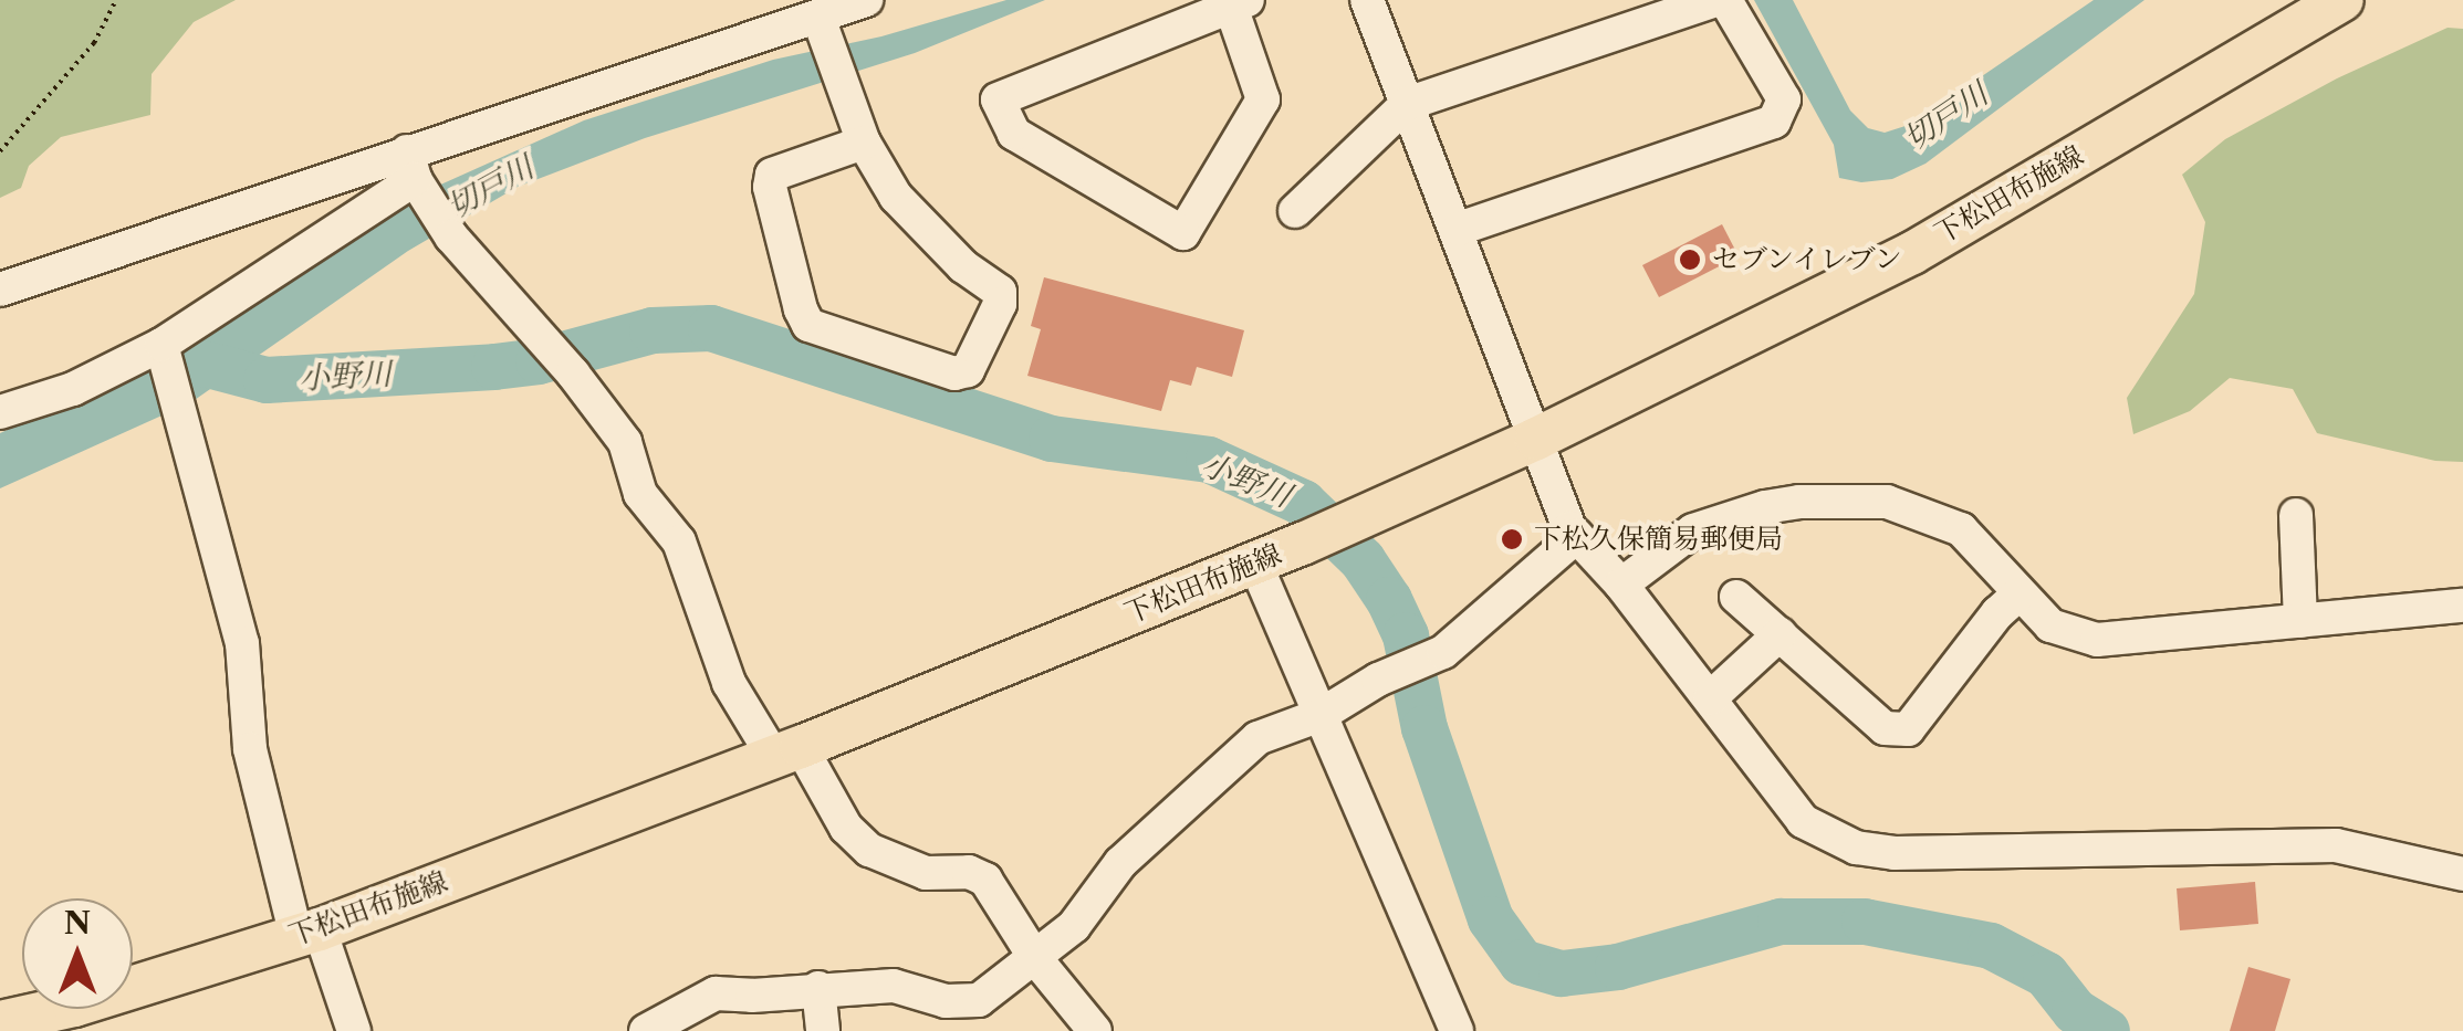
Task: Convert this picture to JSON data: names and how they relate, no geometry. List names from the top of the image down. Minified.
{"streets":{"main road":["下松田布施線"]},"water":["切戸川","小野川"],"places":["セブンイレブン","下松久保簡易郵便局"],"north":"top"}
